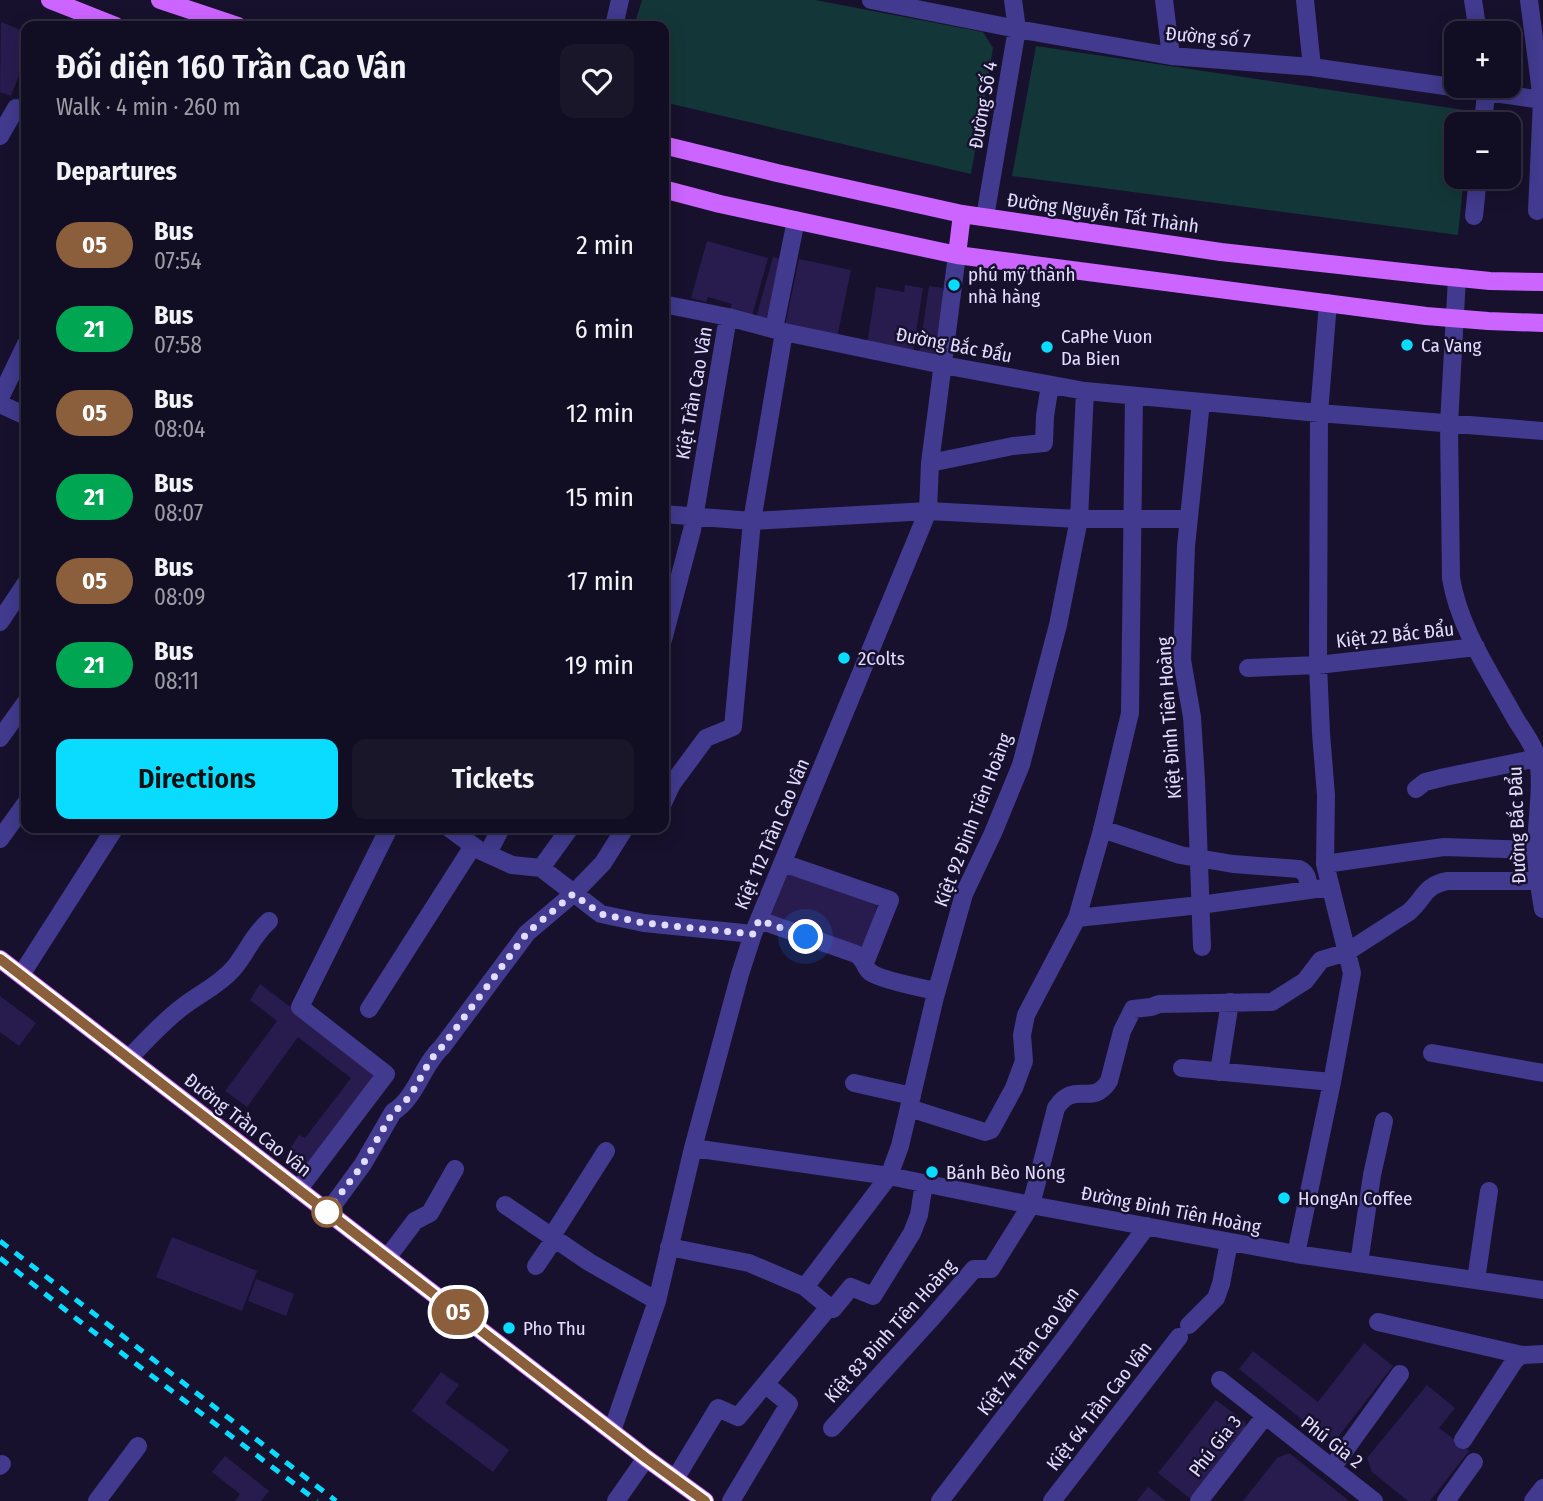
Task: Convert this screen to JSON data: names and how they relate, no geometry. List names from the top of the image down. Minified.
{"streets":{"main road":["Đường Nguyễn Tất Thành","Đường Trần Cao Vân"],"street":["Đường số 7","Đường Số 4","Đường Bắc Đẩu","Kiệt Trần Cao Vân","Kiệt 22 Bắc Đẩu","Kiệt Đinh Tiên Hoàng","Kiệt 92 Đinh Tiên Hoàng","Kiệt 112 Trần Cao Vân","Đường Đinh Tiên Hoàng","Kiệt 83 Đinh Tiên Hoàng","Kiệt 74 Trần Cao Vân","Kiệt 64 Trần Cao Vân","Phú Gia 2","Phú Gia 3"]},"crossings":[["Đường số 7","Đường Số 4"],["Đường Số 4","Đường Nguyễn Tất Thành"],["Đường Nguyễn Tất Thành","Đường Bắc Đẩu"],["Đường Bắc Đẩu","Kiệt Trần Cao Vân"],["Đường Bắc Đẩu","Kiệt 22 Bắc Đẩu"],["Đường Bắc Đẩu","Kiệt Đinh Tiên Hoàng"],["Đường Bắc Đẩu","Kiệt 92 Đinh Tiên Hoàng"],["Đường Bắc Đẩu","Kiệt 112 Trần Cao Vân"],["Kiệt 92 Đinh Tiên Hoàng","Đường Đinh Tiên Hoàng"],["Kiệt 112 Trần Cao Vân","Đường Trần Cao Vân"],["Kiệt 112 Trần Cao Vân","Đường Đinh Tiên Hoàng"],["Đường Đinh Tiên Hoàng","Kiệt 83 Đinh Tiên Hoàng"],["Đường Đinh Tiên Hoàng","Kiệt 74 Trần Cao Vân"],["Đường Đinh Tiên Hoàng","Kiệt 64 Trần Cao Vân"],["Phú Gia 2","Phú Gia 3"]],"places":["phú mỹ thành nhà hàng","Ca Vang","CaPhe Vuon Da Bien","2Colts","Bánh Bèo Nóng","HongAn Coffee","Pho Thu"],"lines":["bus line 05"],"page":{"on_map":"05","map_buttons":["+","−"],"heading":[["Đối diện 160 Trần Cao Vân","Walk · 4 min · 260 m"],"Departures"],"list":[{"mark":"05","name":"Bus","note":"07:54","value":"2 min"},{"mark":"21","name":"Bus","note":"07:58","value":"6 min"},{"mark":"05","name":"Bus","note":"08:04","value":"12 min"},{"mark":"21","name":"Bus","note":"08:07","value":"15 min"},{"mark":"05","name":"Bus","note":"08:09","value":"17 min"},{"mark":"21","name":"Bus","note":"08:11","value":"19 min"}],"buttons":["Directions","Tickets"]}}
